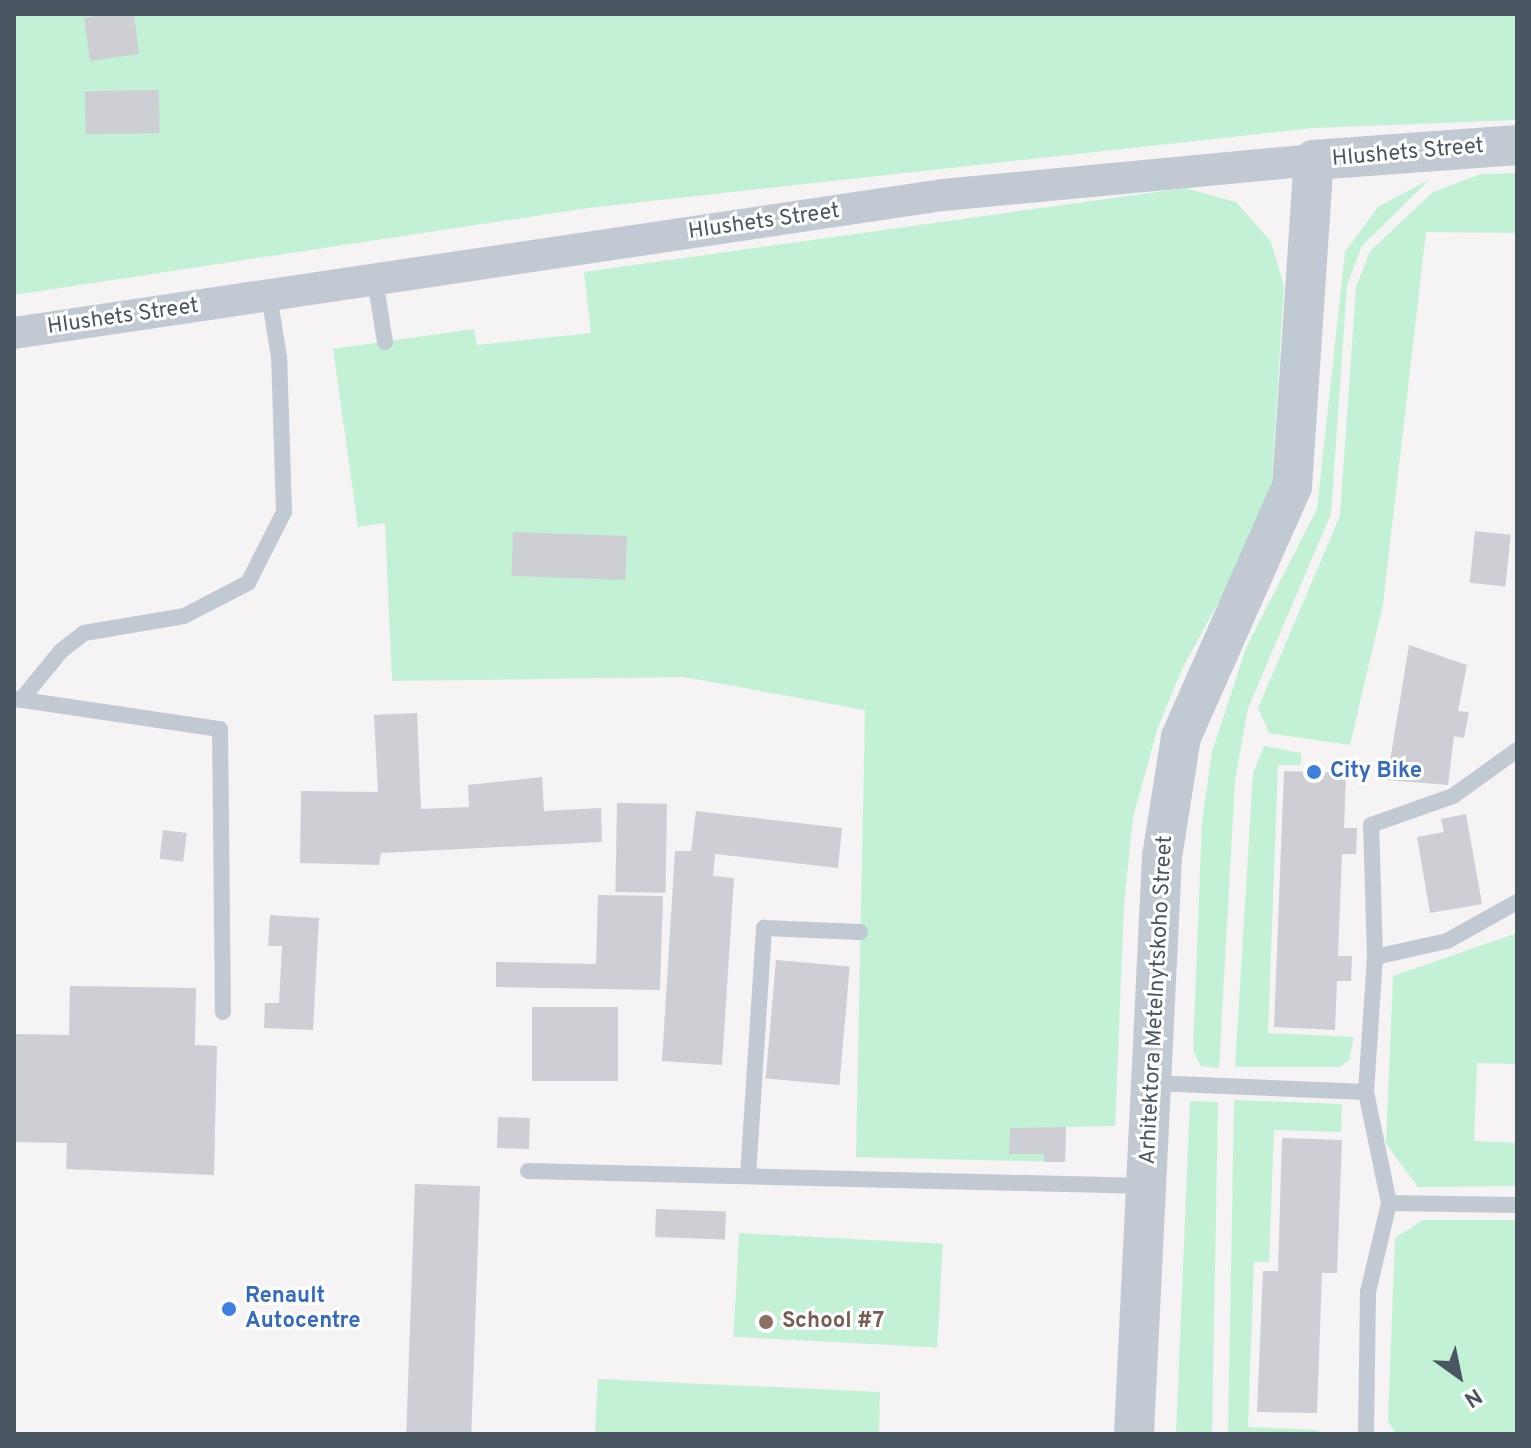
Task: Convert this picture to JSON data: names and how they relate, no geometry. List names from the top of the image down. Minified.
{"streets":{"street":["Hlushets Street","Arhitektora Metelnytskoho Street"]},"crossings":[["Hlushets Street","Arhitektora Metelnytskoho Street"]],"places":["City Bike","Renault Autocentre","School #7"],"north":"bottom right"}
